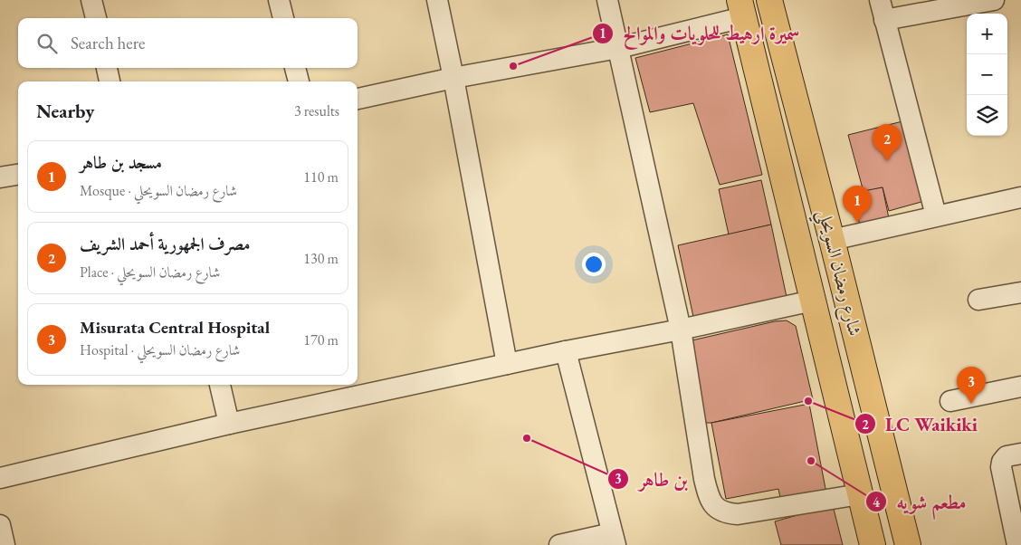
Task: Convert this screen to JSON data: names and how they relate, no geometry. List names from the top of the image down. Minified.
{"streets":{"main road":["شارع رمضان السويحلي"]},"places":["سميرة ارهيط للحلويات والموالح","LC Waikiki","بن طاهر","مطعم شويه"],"page":{"map_buttons":["+","−"],"search":"Search here","heading":["Nearby","3 results"],"pins":["2","1","3"],"list":[{"mark":"1","name":"مسجد بن طاهر","note":"Mosque · شارع رمضان السويحلي","value":"110 m"},{"mark":"2","name":"مصرف الجمهورية أحمد الشريف","note":"Place · شارع رمضان السويحلي","value":"130 m"},{"mark":"3","name":"Misurata Central Hospital","note":"Hospital · شارع رمضان السويحلي","value":"170 m"}]}}
